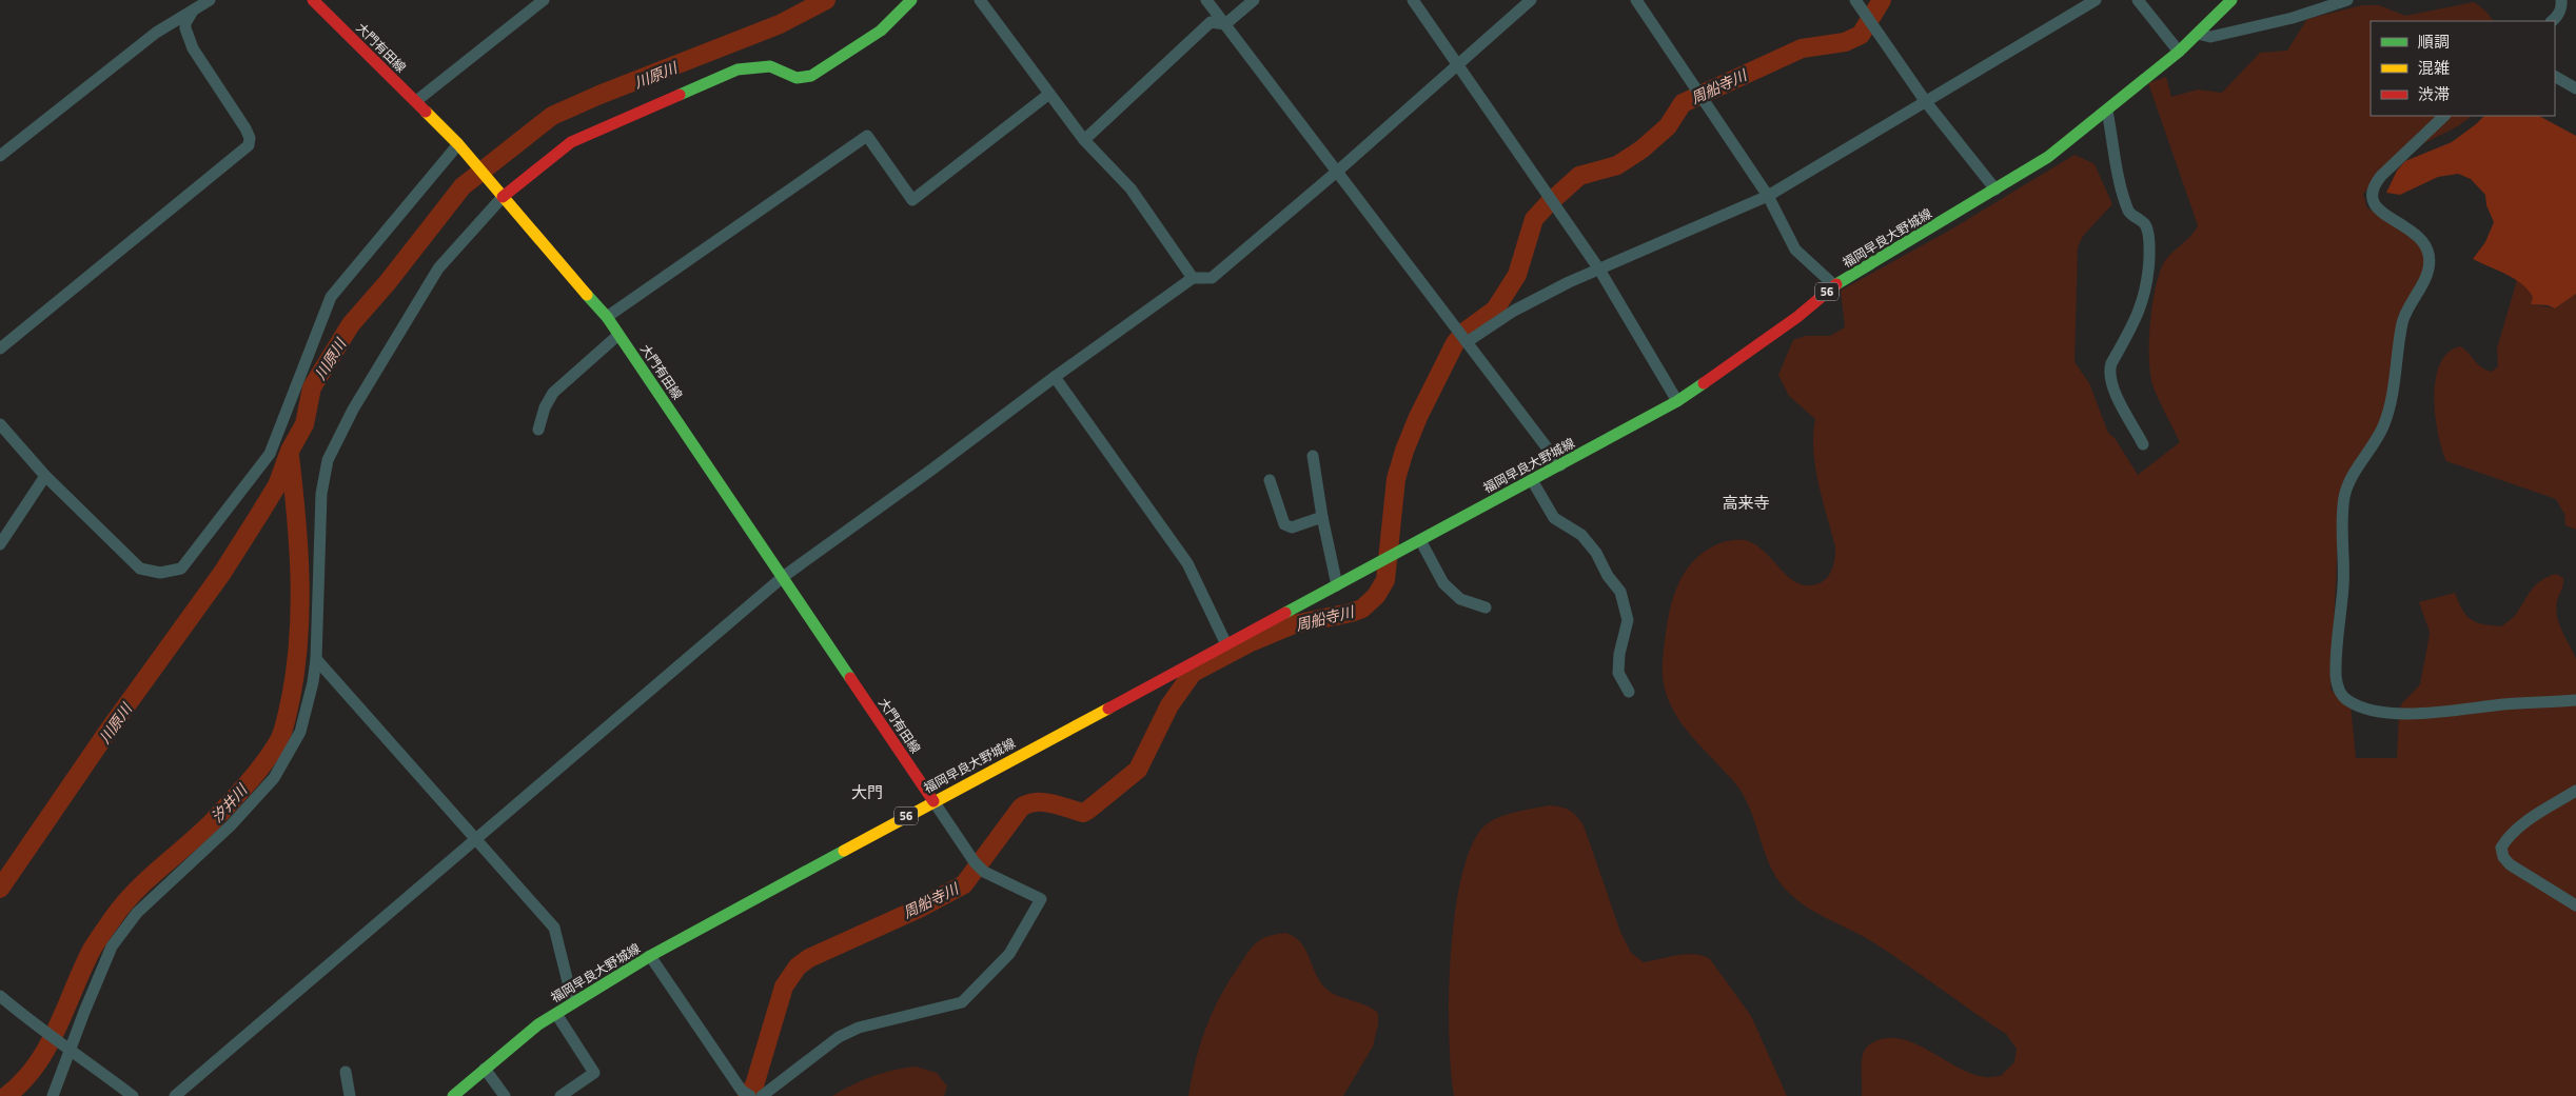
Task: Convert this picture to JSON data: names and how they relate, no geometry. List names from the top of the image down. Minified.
{"streets":{"main road":["大門有田線","福岡早良大野城線","56"]},"crossings":[["大門有田線","福岡早良大野城線"]],"districts":["高来寺","大門"],"water":["川原川","周船寺川","汐井川"],"legend":["順調","混雑","渋滞"]}
